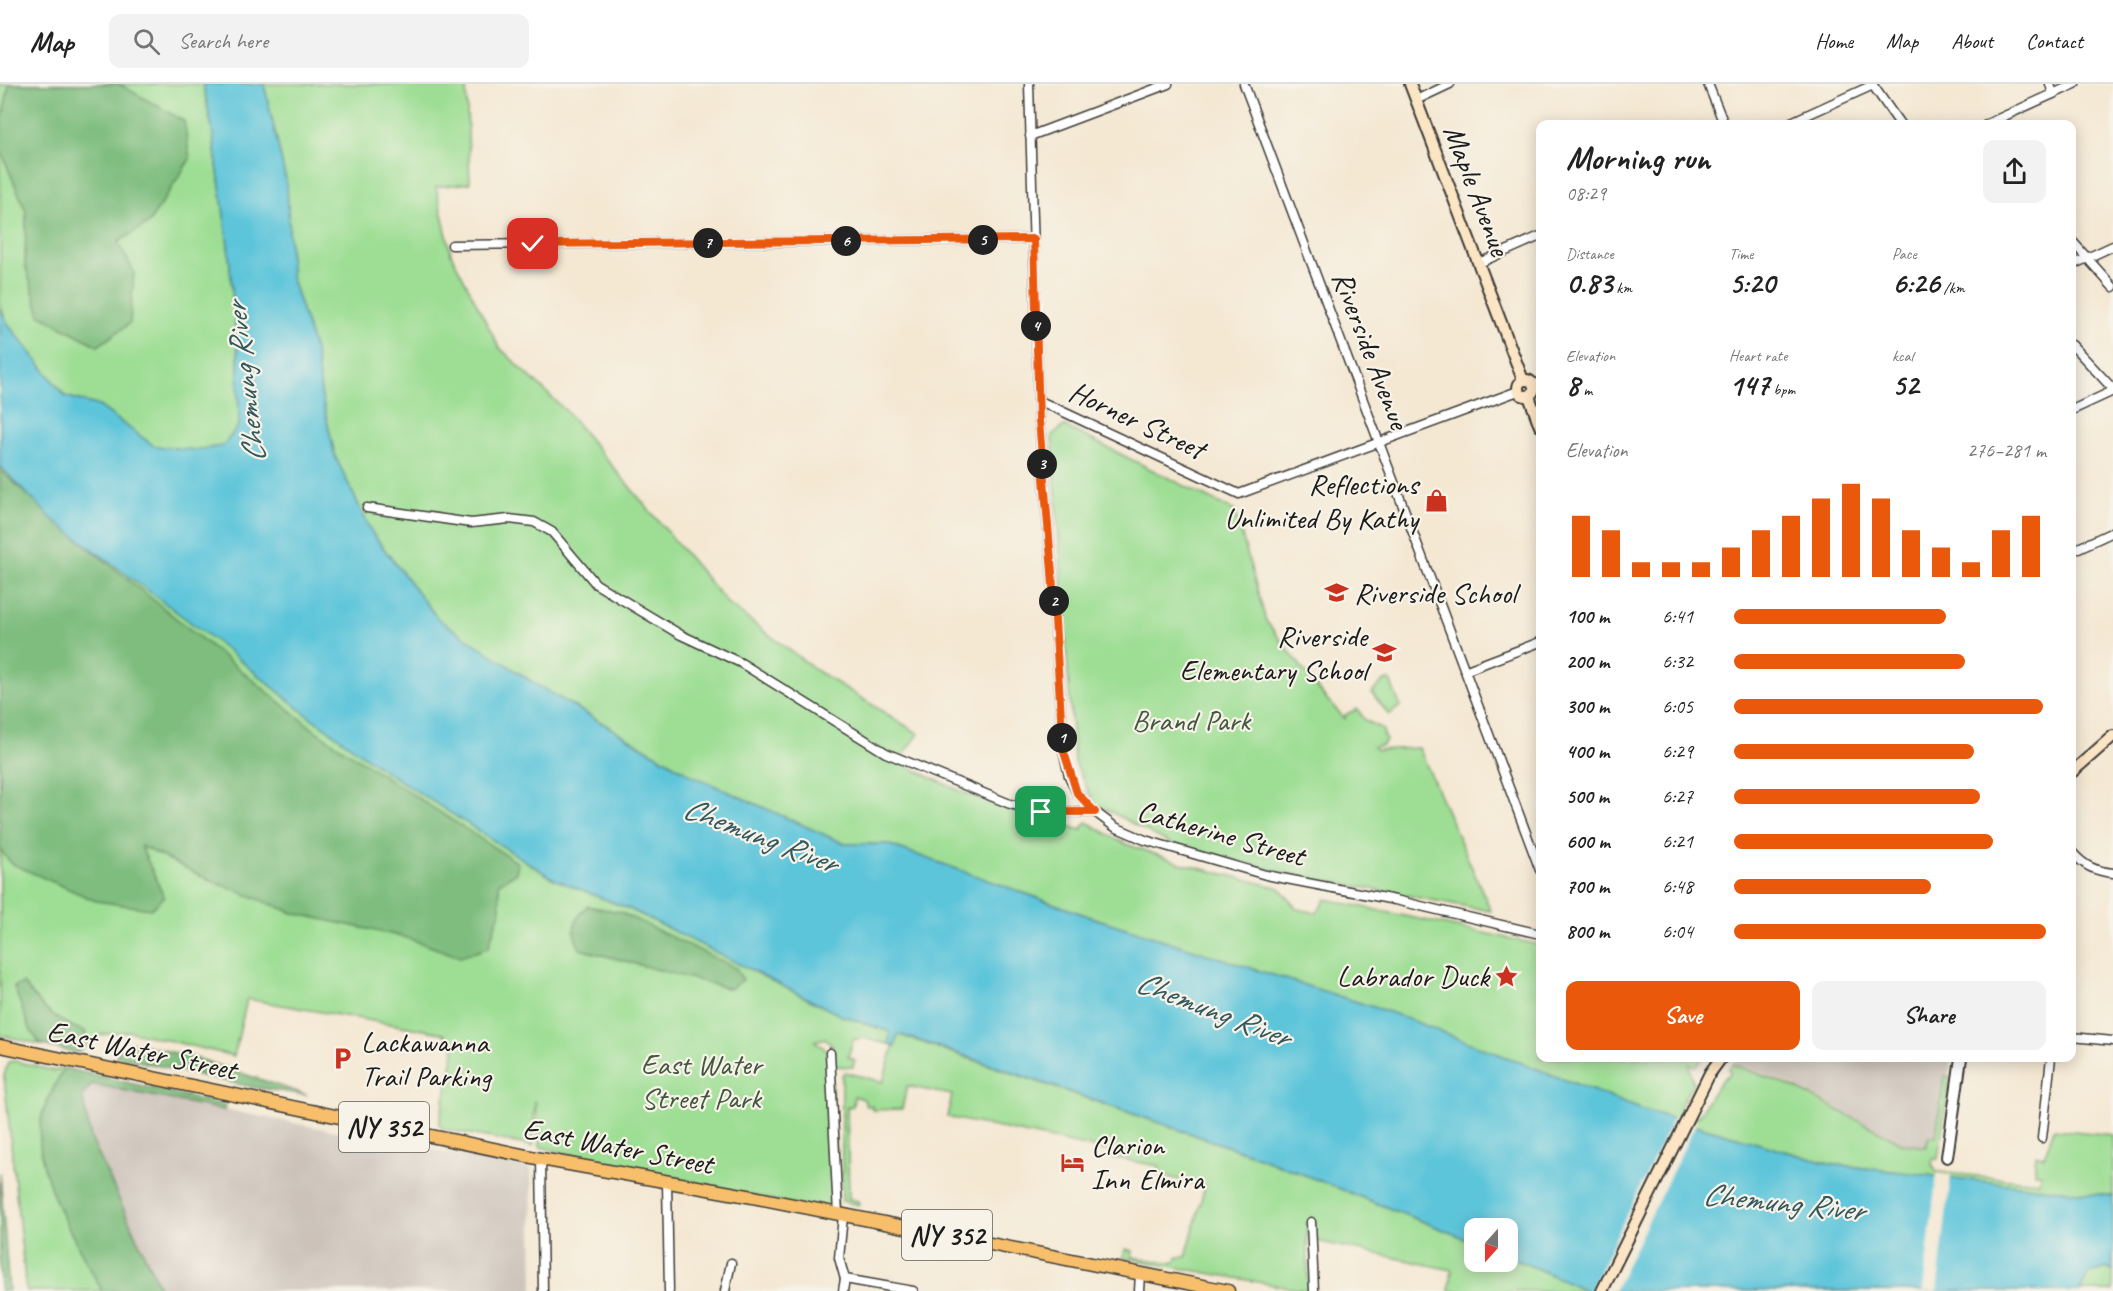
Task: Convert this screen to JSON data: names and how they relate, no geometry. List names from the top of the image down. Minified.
{"streets":{"main road":["Maple Avenue","East Water Street","NY 352"],"street":["Riverside Avenue","Horner Street","Catherine Street"]},"crossings":[["Riverside Avenue","Horner Street"],["Horner Street","Catherine Street"]],"water":["Chemung River"],"parks":["Brand Park","East Water Street Park"],"places":{"shop":["Reflections Unlimited By Kathy"],"school or university":["Riverside School","Riverside Elementary School"],"place":["Labrador Duck"],"parking":["Lackawanna Trail Parking"],"hotel":["Clarion Inn Elmira"]},"north":"bottom","page":{"header":"Map","search":"Search here","nav":["Home","Map","About","Contact"],"heading":["Morning run","08:29"],"stats":[["Distance","0.83 km"],["Time","5:20"],["Pace","6:26 /km"],["Elevation","8 m"],["Heart rate","147 bpm"],["kcal","52"]],"pins":["5","6","7","4","3","2","1"],"chart":["Elevation","276–281 m"],"list":[{"name":"100 m","note":"6:41"},{"name":"200 m","note":"6:32"},{"name":"300 m","note":"6:05"},{"name":"400 m","note":"6:29"},{"name":"500 m","note":"6:27"},{"name":"600 m","note":"6:21"},{"name":"700 m","note":"6:48"},{"name":"800 m","note":"6:04"}],"buttons":["Save","Share"]}}
